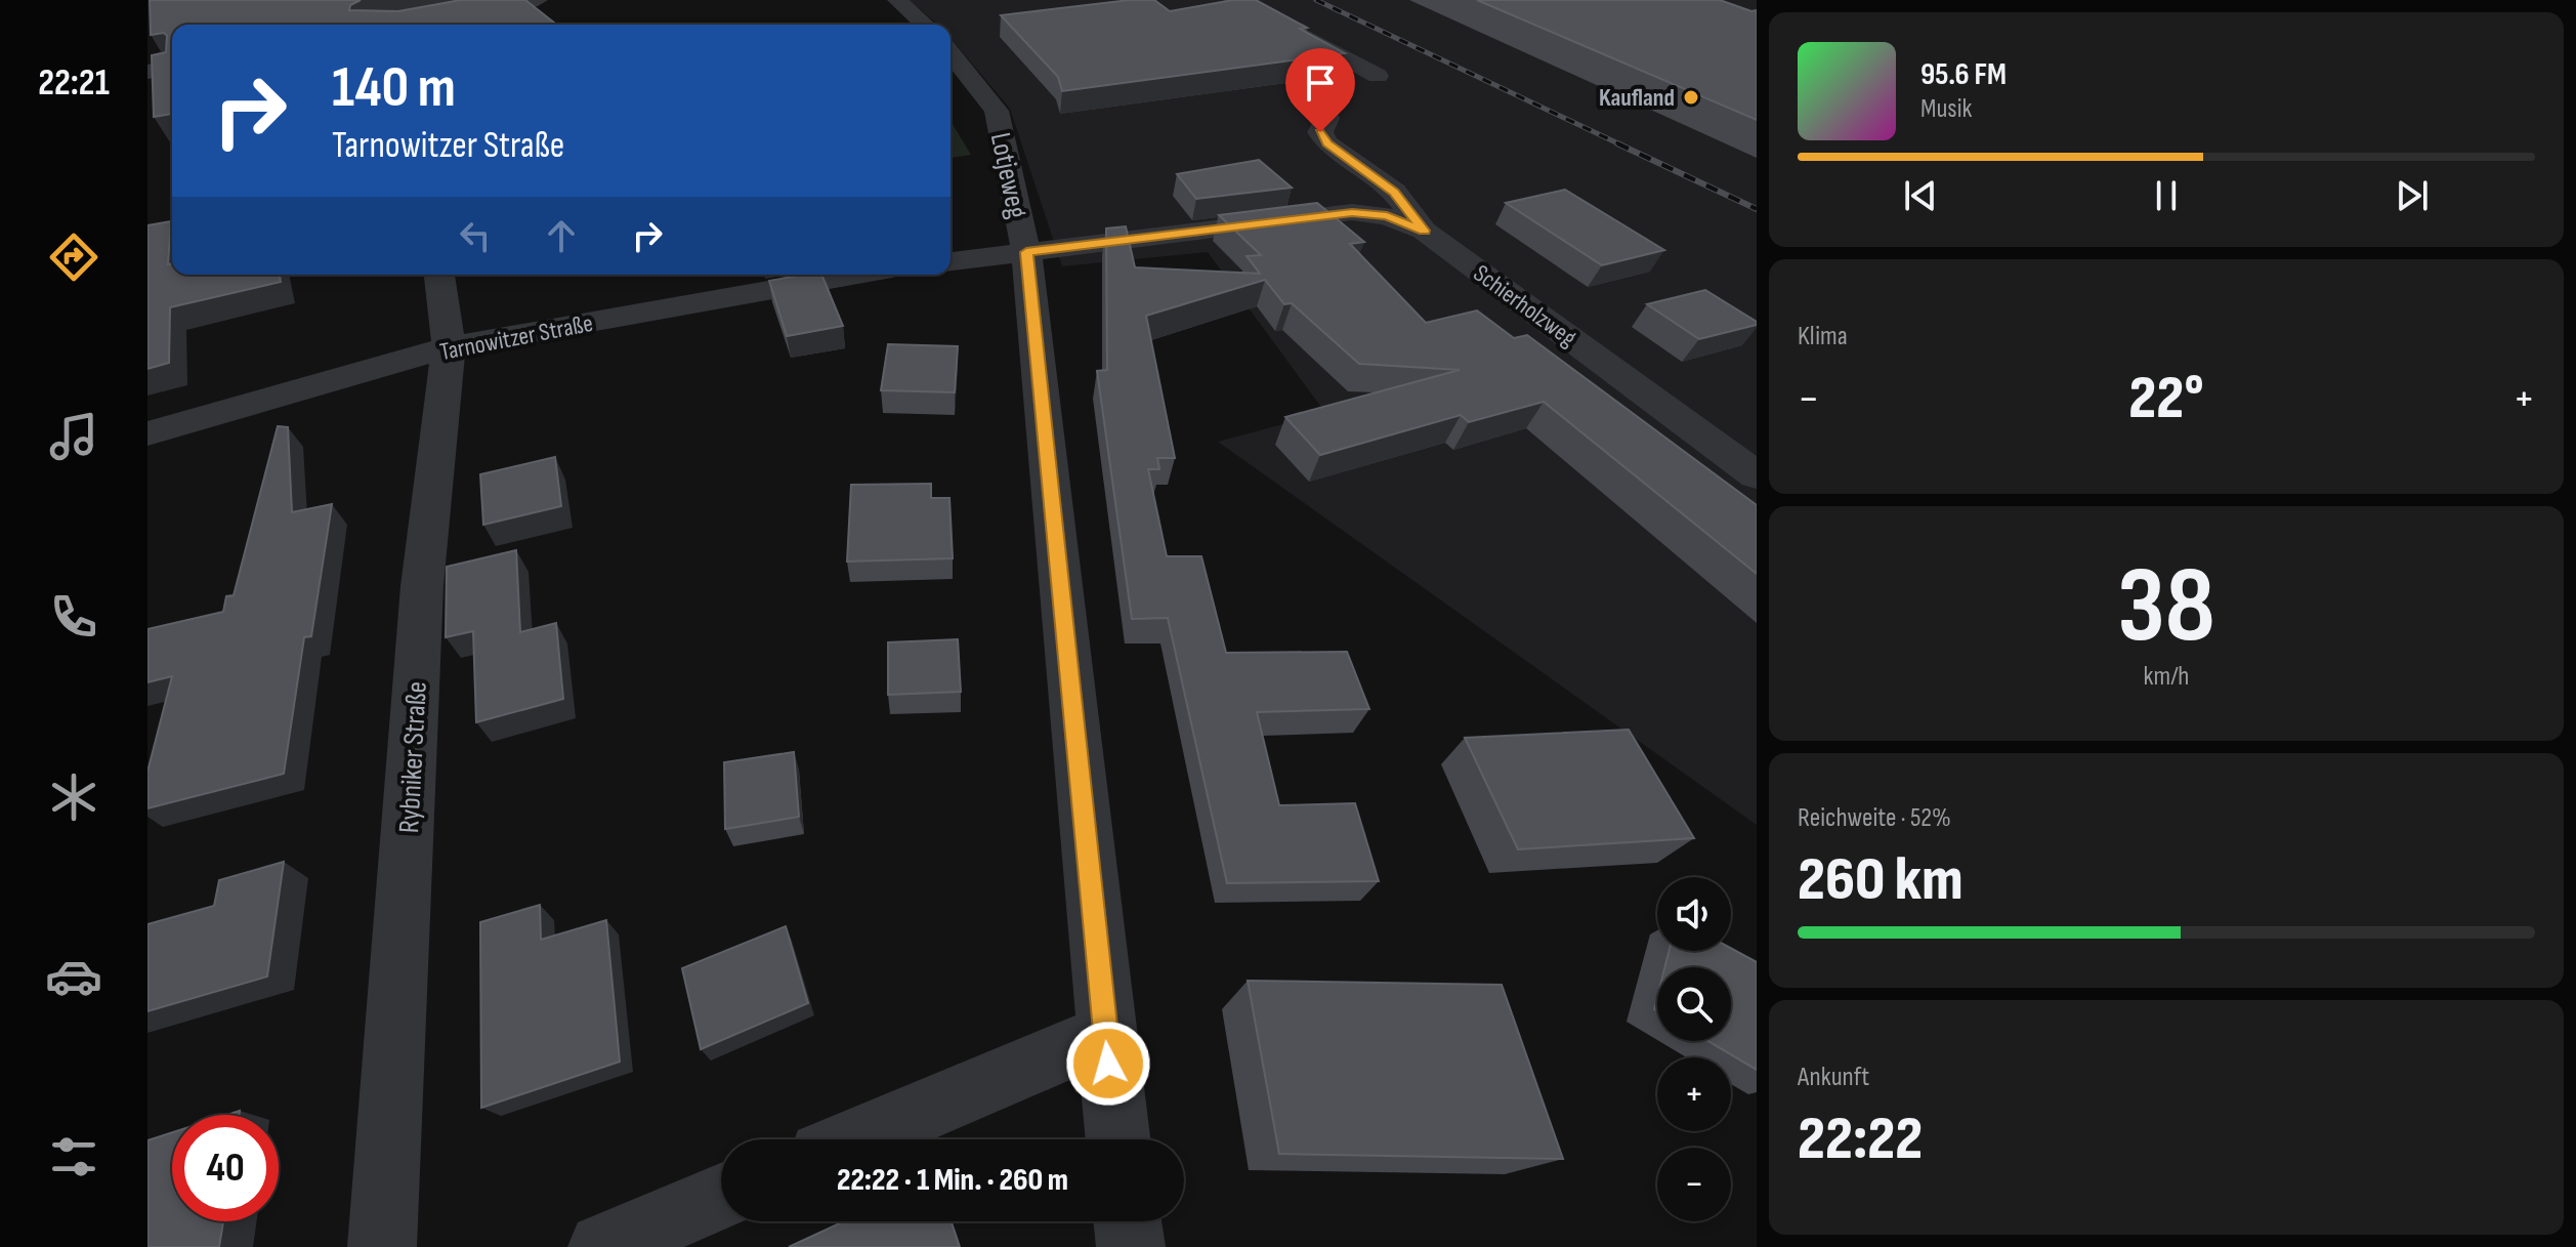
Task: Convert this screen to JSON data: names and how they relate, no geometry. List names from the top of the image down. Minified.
{"streets":{"street":["Lotjeweg","Schierholzweg","Tarnowitzer Straße","Rybniker Straße"]},"crossings":[["Tarnowitzer Straße","Rybniker Straße"]],"places":["Kaufland"],"page":{"tabs":"22:21","turn":["140 m","Tarnowitzer Straße"],"song":["95.6 FM","Musik"],"tile":["Klima",["38","km/h"],["Reichweite · 52%","260 km"],["Ankunft","22:22"]],"heat":["−","22°","+"],"map_buttons":["+","−"],"limit":"40","trip":"22:22 · 1 Min. · 260 m"}}
